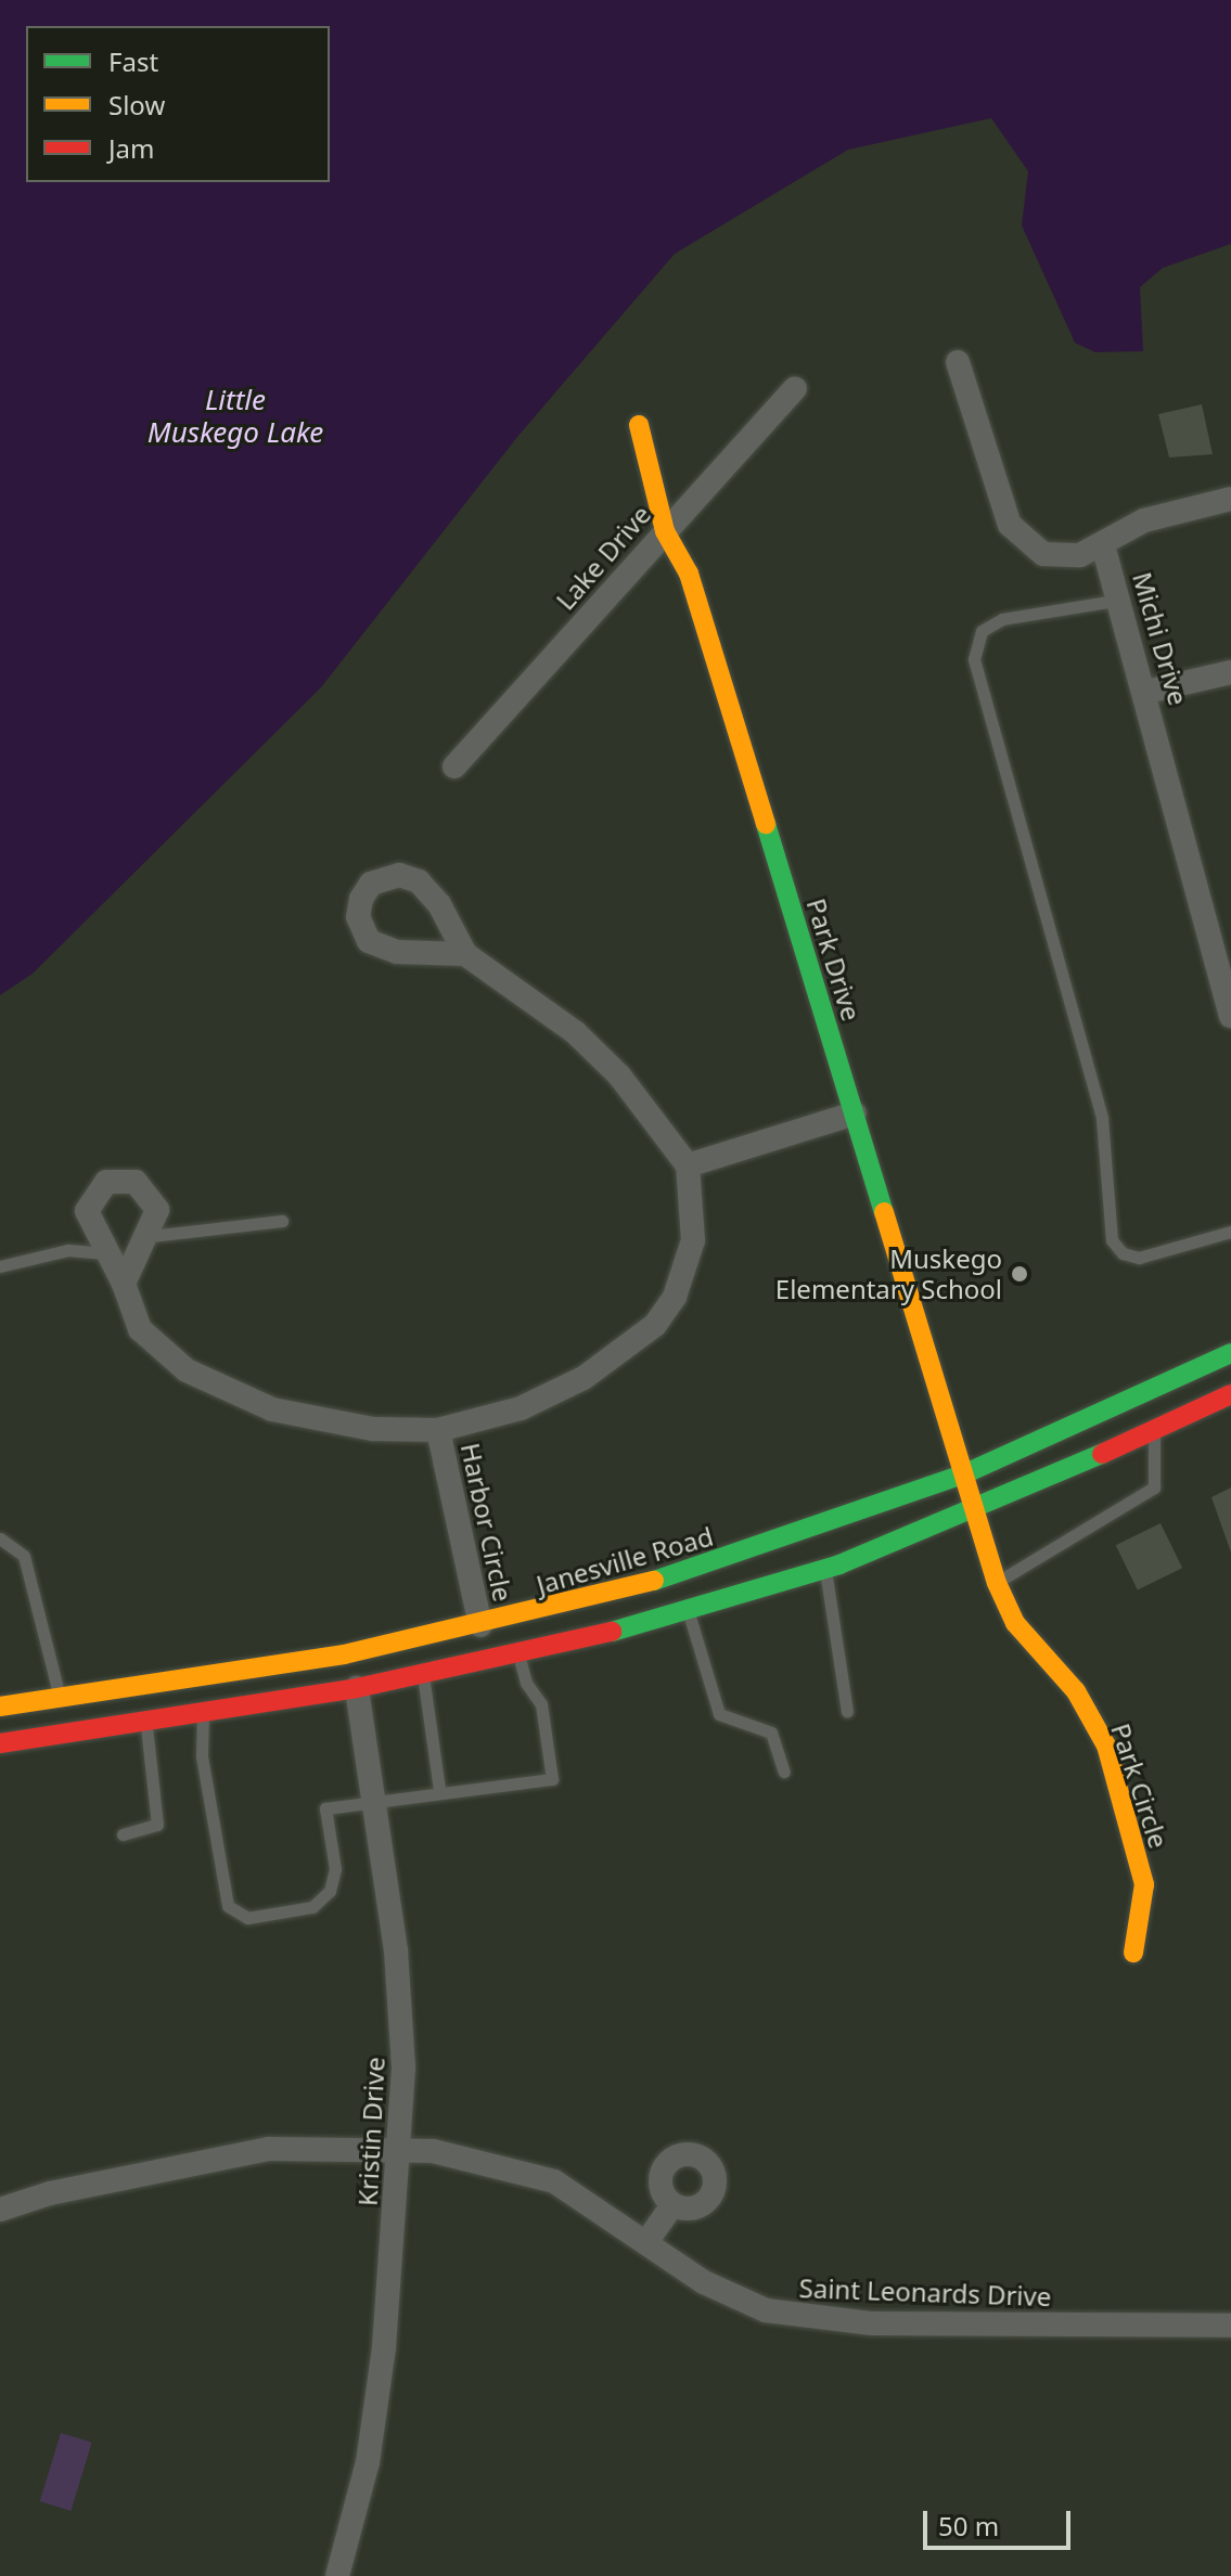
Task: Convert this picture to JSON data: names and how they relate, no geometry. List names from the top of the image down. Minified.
{"streets":{"main road":["Park Drive","Janesville Road","Park Circle"],"street":["Lake Drive","Michi Drive","Harbor Circle","Kristin Drive","Saint Leonards Drive"]},"crossings":[["Lake Drive","Park Drive"],["Park Drive","Janesville Road"],["Park Drive","Park Circle"],["Harbor Circle","Janesville Road"],["Kristin Drive","Saint Leonards Drive"]],"water":["Little Muskego Lake"],"places":["Muskego Elementary School"],"legend":["Fast","Slow","Jam"],"scale_bar":"50 m"}
